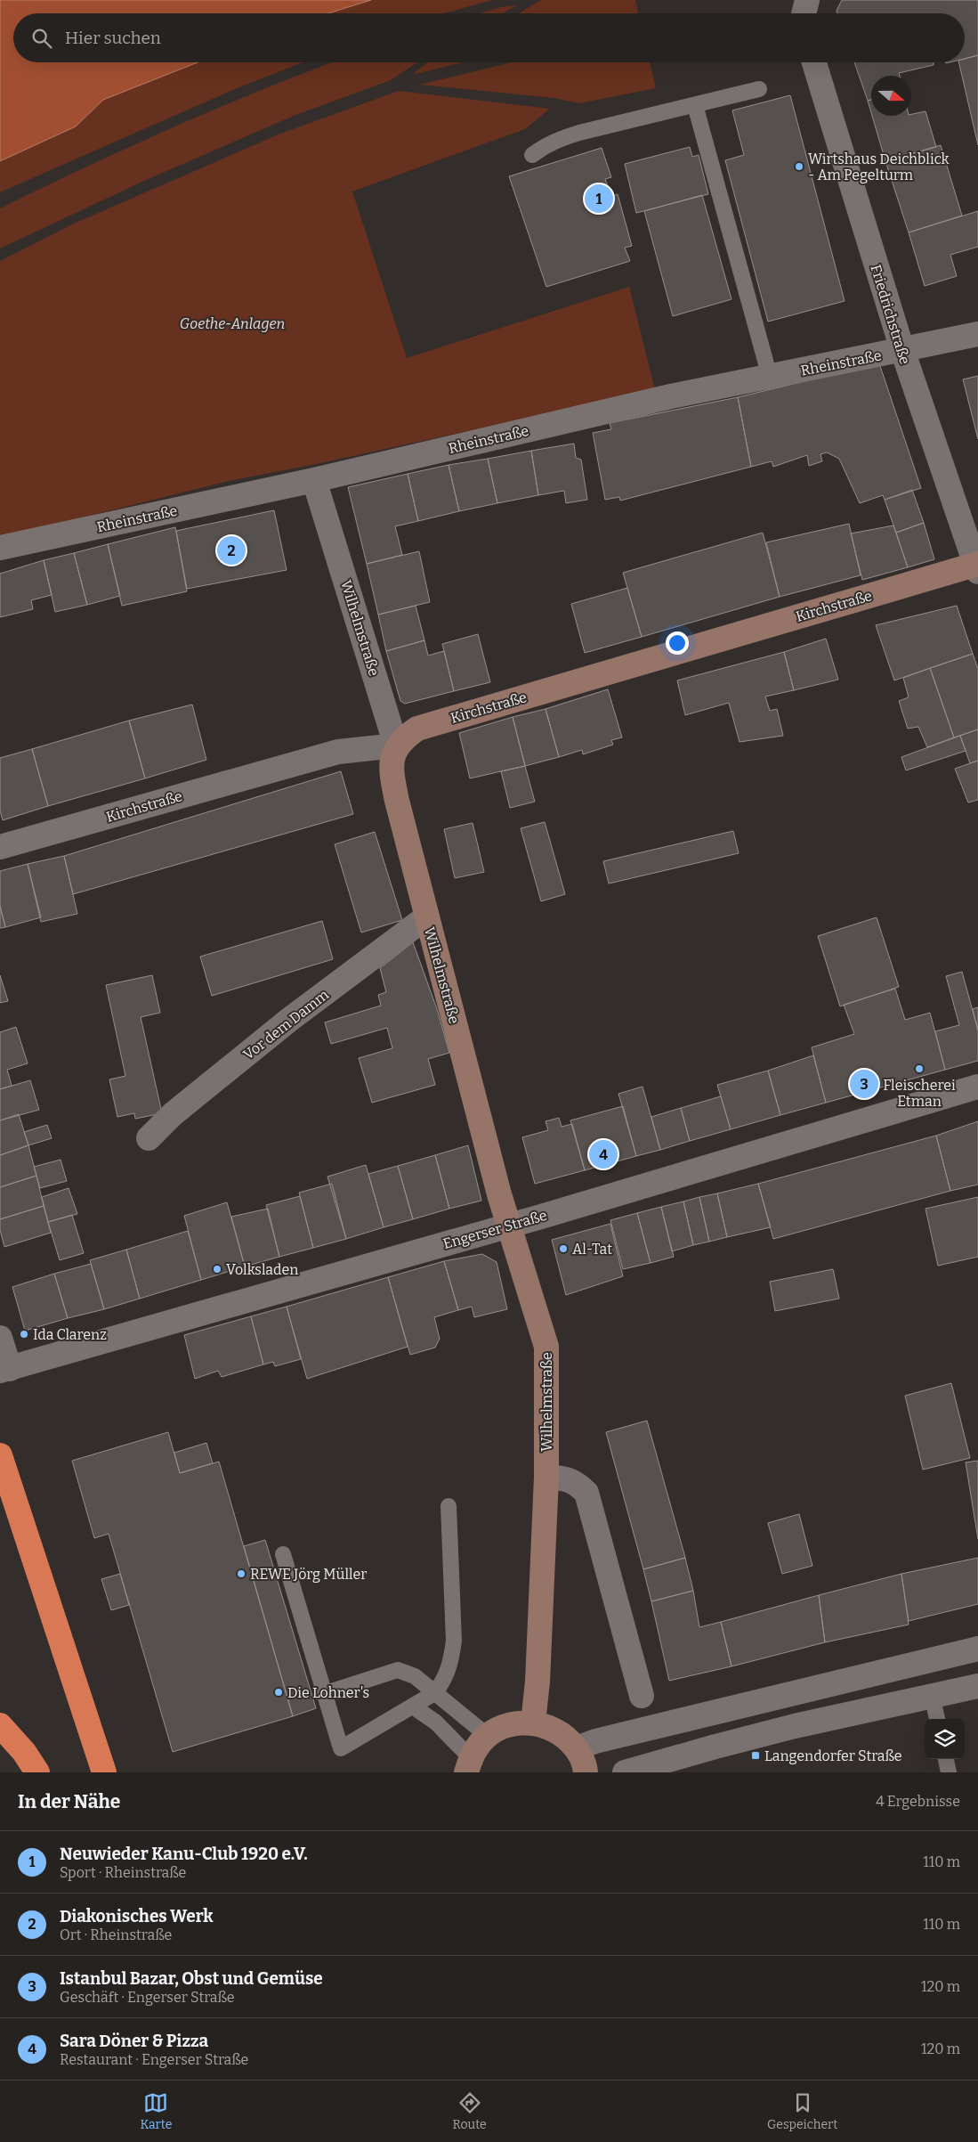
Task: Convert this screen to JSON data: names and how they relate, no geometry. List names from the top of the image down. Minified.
{"streets":{"street":["Friedrichstraße","Rheinstraße","Kirchstraße","Wilhelmstraße","Vor dem Damm","Engerser Straße"]},"crossings":[["Friedrichstraße","Rheinstraße"],["Friedrichstraße","Kirchstraße"],["Rheinstraße","Wilhelmstraße"],["Kirchstraße","Wilhelmstraße"],["Wilhelmstraße","Vor dem Damm"],["Wilhelmstraße","Engerser Straße"]],"parks":["Goethe-Anlagen"],"places":{"other":["Wirtshaus Deichblick - Am Pegelturm","Fleischerei Etman","Al-Tat","Volksladen","Ida Clarenz","REWE Jörg Müller","Die Lohner's"],"transit":["Langendorfer Straße"]},"north":"right","page":{"search":"Hier suchen","pins":["1","2","3","4"],"heading":["In der Nähe","4 Ergebnisse"],"list":[{"mark":"1","name":"Neuwieder Kanu-Club 1920 e.V.","note":"Sport · Rheinstraße","value":"110 m"},{"mark":"2","name":"Diakonisches Werk","note":"Ort · Rheinstraße","value":"110 m"},{"mark":"3","name":"Istanbul Bazar, Obst und Gemüse","note":"Geschäft · Engerser Straße","value":"120 m"},{"mark":"4","name":"Sara Döner & Pizza","note":"Restaurant · Engerser Straße","value":"120 m"}],"nav":["Karte","Route","Gespeichert"]}}
